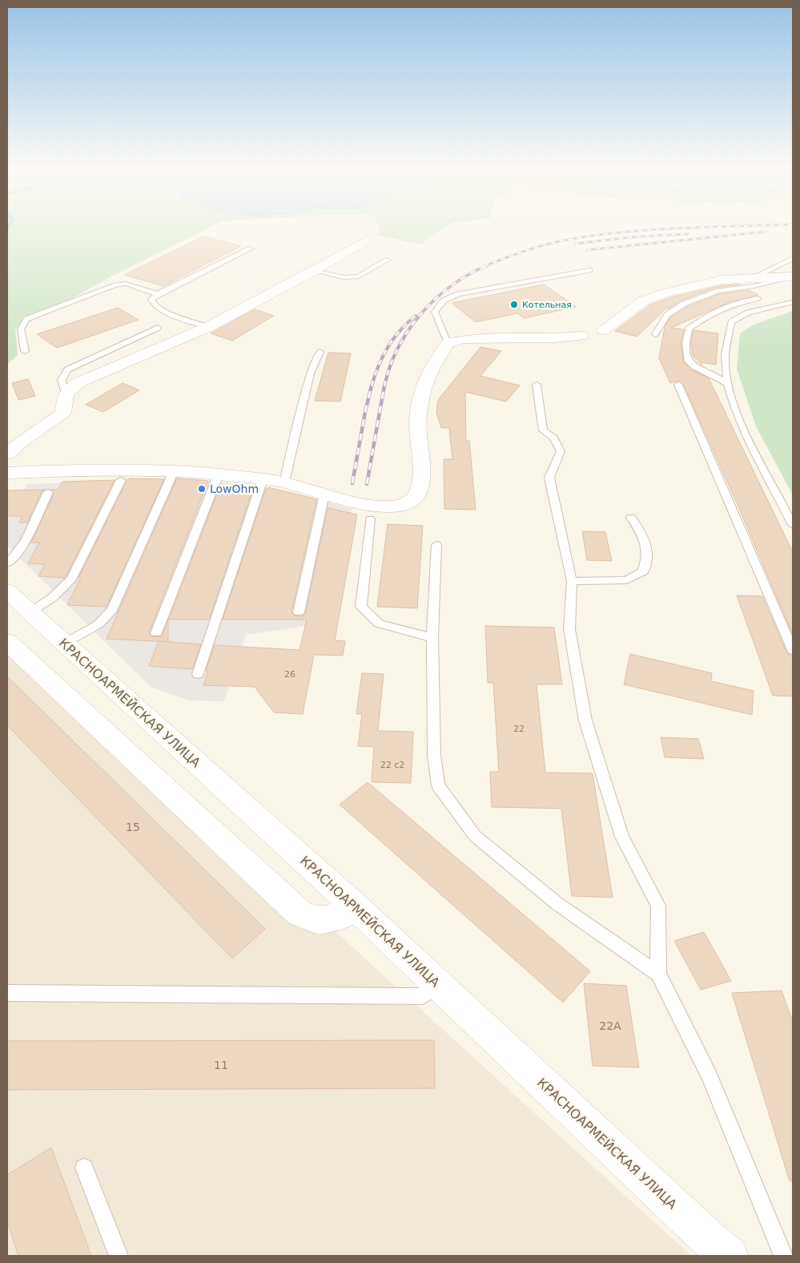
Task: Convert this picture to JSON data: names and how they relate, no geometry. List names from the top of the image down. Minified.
{"streets":{"street":["КРАСНОАРМЕЙСКАЯ УЛИЦА"]},"places":["Котельная","LowOhm"],"house_numbers":["26","22","22 с2","15","22А","11"]}
